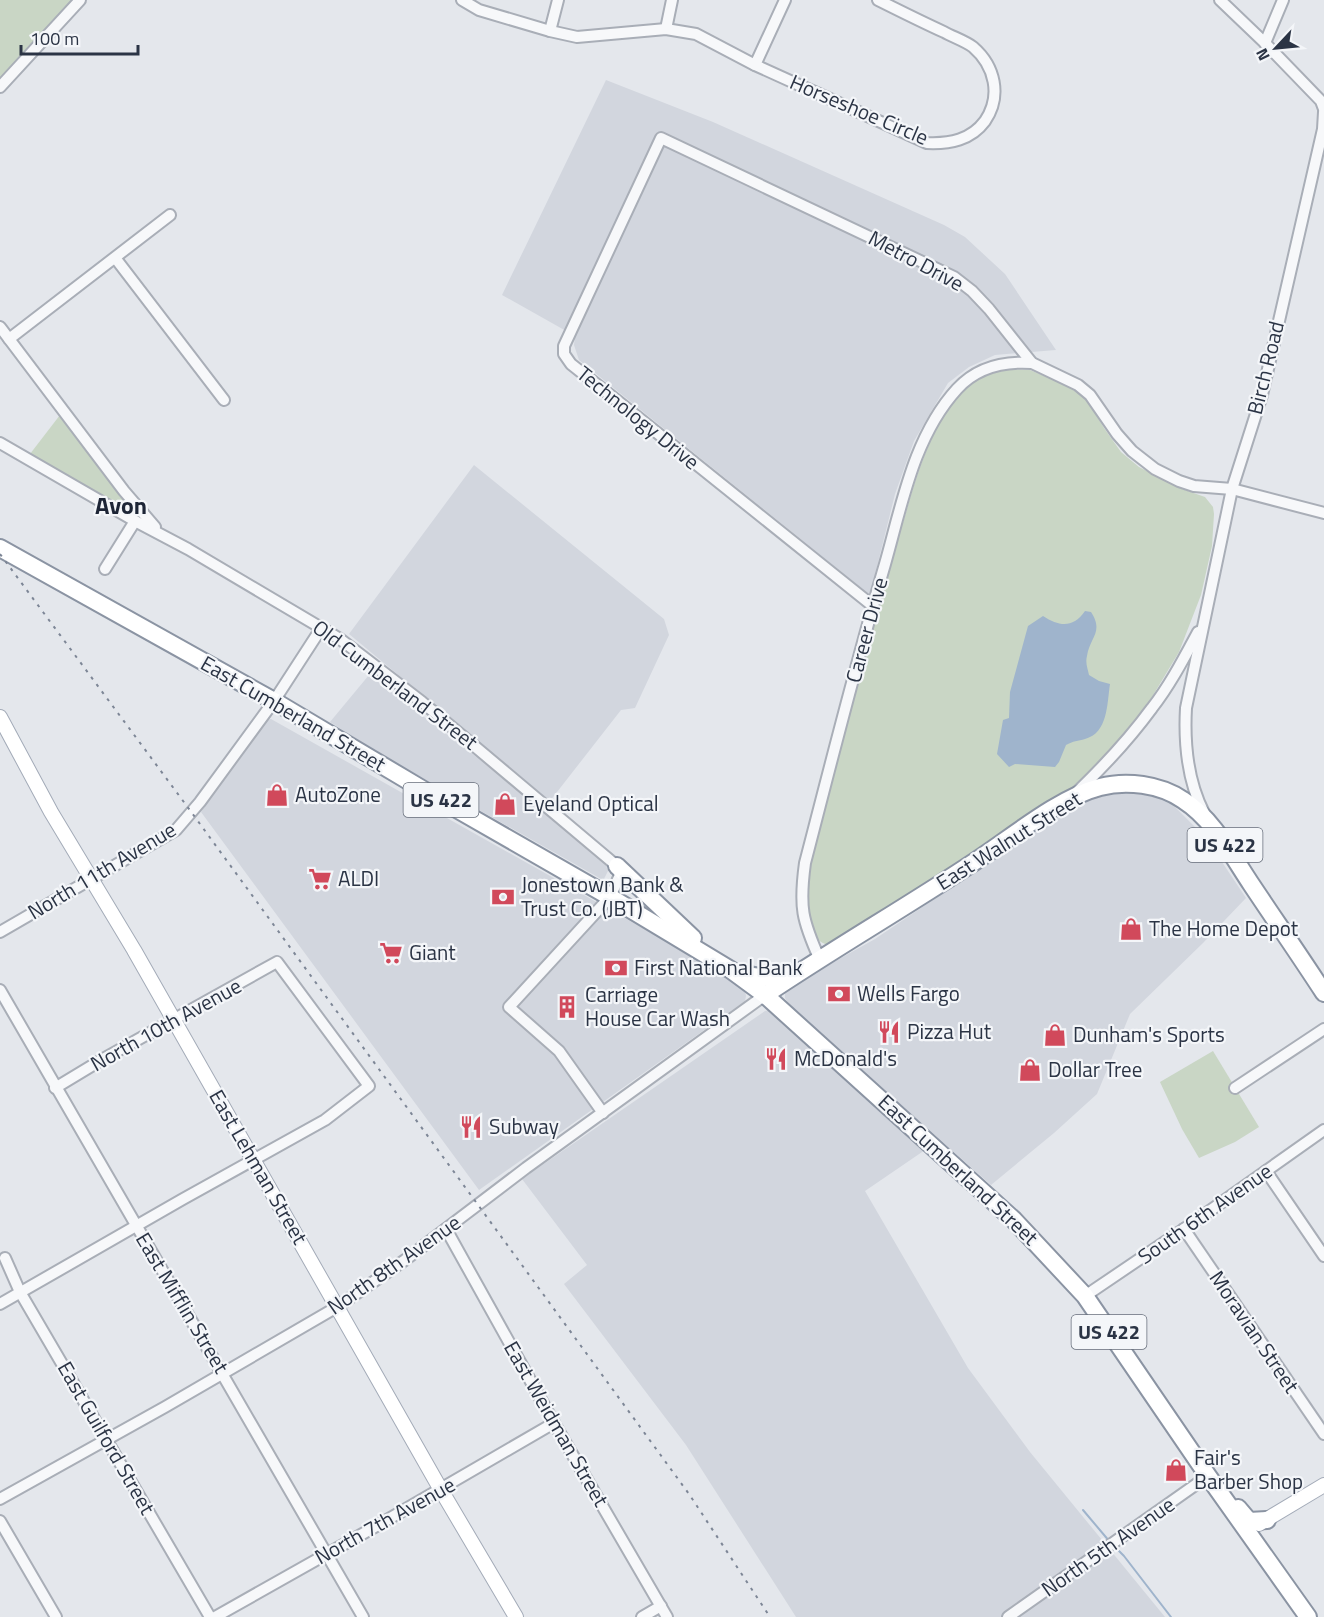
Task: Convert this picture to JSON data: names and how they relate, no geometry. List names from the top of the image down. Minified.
{"streets":{"highway":["East Cumberland Street","US 422","East Walnut Street"],"main road":["East Lehman Street"],"street":["Horseshoe Circle","Metro Drive","Birch Road","Technology Drive","Career Drive","Old Cumberland Street","North 11th Avenue","North 10th Avenue","South 6th Avenue","North 8th Avenue","East Mifflin Street","Moravian Street","East Weidman Street","East Guilford Street","North 7th Avenue","North 5th Avenue"]},"crossings":[["Metro Drive","Birch Road"],["Metro Drive","Technology Drive"],["Metro Drive","Career Drive"],["Birch Road","East Walnut Street"],["Technology Drive","Career Drive"],["Career Drive","East Walnut Street"],["Old Cumberland Street","North 11th Avenue"],["East Cumberland Street","US 422"],["East Cumberland Street","East Walnut Street"],["East Cumberland Street","North 11th Avenue"],["East Cumberland Street","South 6th Avenue"],["East Cumberland Street","North 8th Avenue"],["East Cumberland Street","North 5th Avenue"],["US 422","East Walnut Street"],["East Walnut Street","North 8th Avenue"],["North 11th Avenue","East Lehman Street"],["North 10th Avenue","East Lehman Street"],["North 10th Avenue","East Mifflin Street"],["East Lehman Street","North 8th Avenue"],["East Lehman Street","North 7th Avenue"],["South 6th Avenue","Moravian Street"],["North 8th Avenue","East Mifflin Street"],["North 8th Avenue","East Weidman Street"],["North 8th Avenue","East Guilford Street"],["East Mifflin Street","North 7th Avenue"],["East Weidman Street","North 7th Avenue"]],"districts":["Avon"],"places":{"shop":["AutoZone","Eyeland Optical","The Home Depot","Dunham's Sports","Dollar Tree","Fair's Barber Shop"],"supermarket":["ALDI","Giant"],"bank":["Jonestown Bank & Trust Co. (JBT)","First National Bank","Wells Fargo"],"building":["Carriage House Car Wash"],"restaurant":["Pizza Hut","McDonald's","Subway"]},"scale_bar":"100 m","north":"bottom left"}
